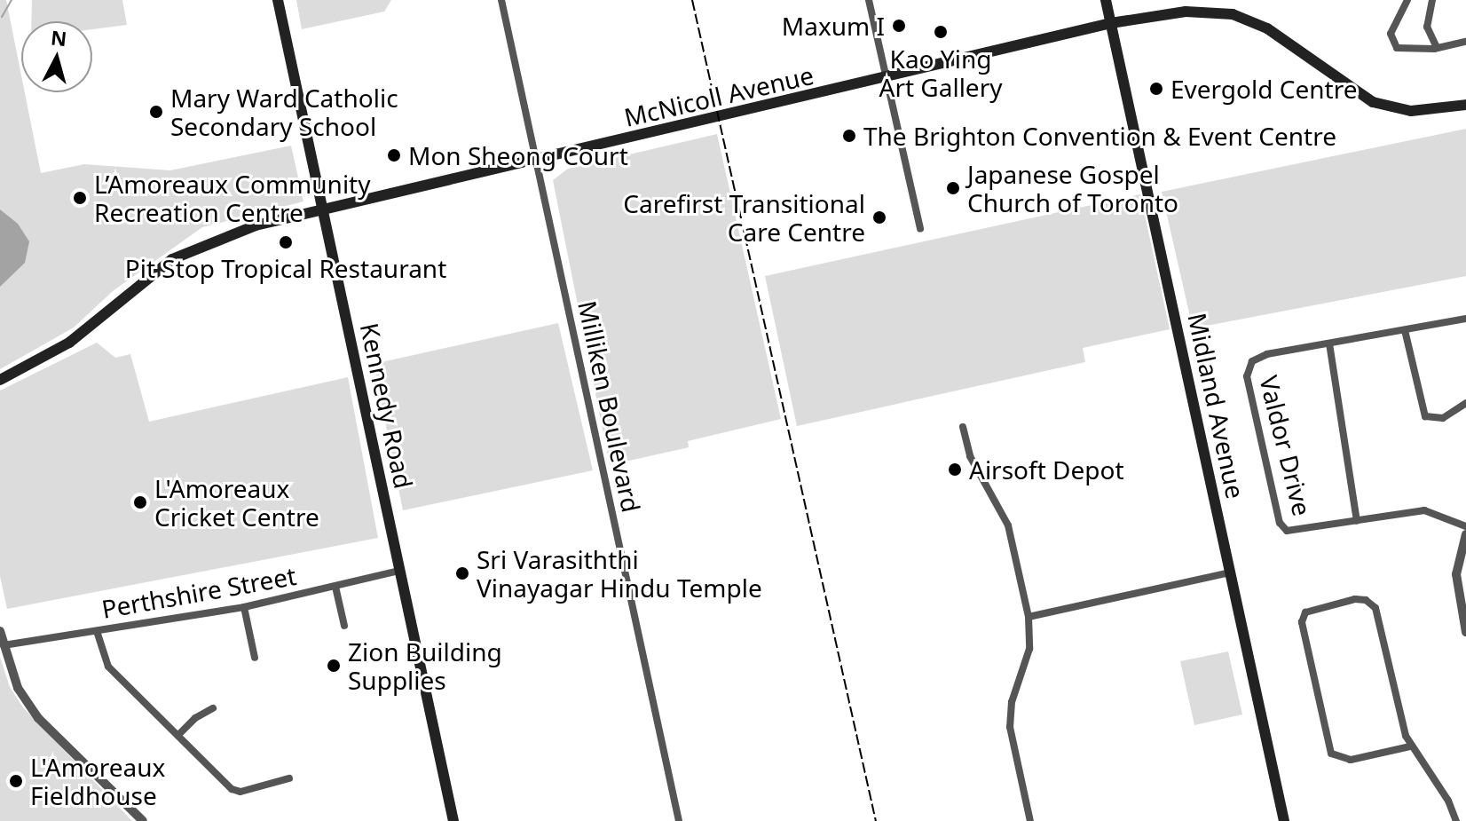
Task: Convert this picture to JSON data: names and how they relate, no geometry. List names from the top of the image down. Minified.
{"streets":{"main road":["McNicoll Avenue","Kennedy Road","Midland Avenue"],"street":["Milliken Boulevard","Valdor Drive","Perthshire Street"]},"crossings":[["McNicoll Avenue","Kennedy Road"],["McNicoll Avenue","Midland Avenue"],["McNicoll Avenue","Milliken Boulevard"],["Kennedy Road","Perthshire Street"]],"places":["Maxum I","Kao Ying Art Gallery","Evergold Centre","Mary Ward Catholic Secondary School","The Brighton Convention & Event Centre","Mon Sheong Court","Japanese Gospel Church of Toronto","L’Amoreaux Community Recreation Centre","Carefirst Transitional Care Centre","Pit Stop Tropical Restaurant","Airsoft Depot","L'Amoreaux Cricket Centre","Sri Varasiththi Vinayagar Hindu Temple","Zion Building Supplies","L'Amoreaux Fieldhouse"],"north":"top"}
